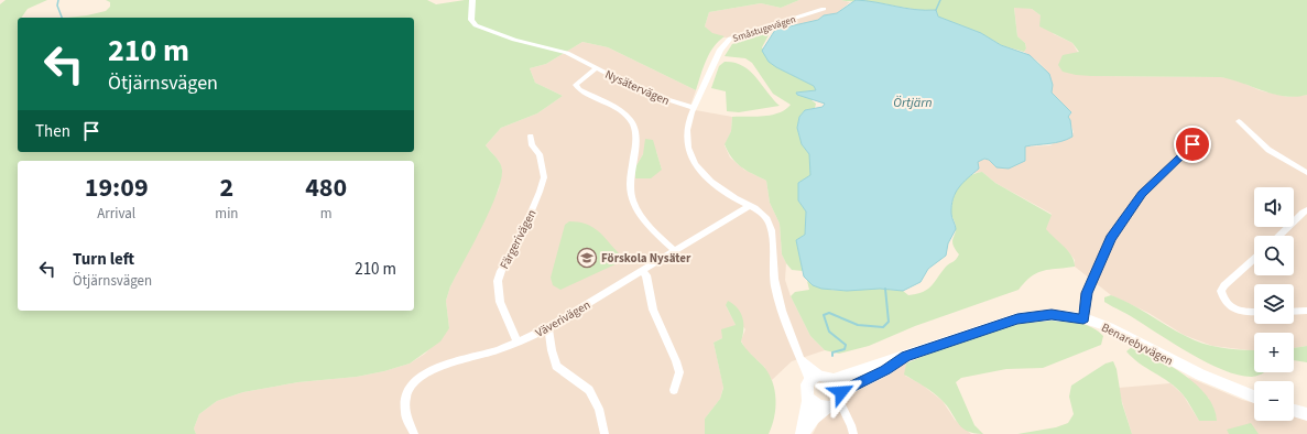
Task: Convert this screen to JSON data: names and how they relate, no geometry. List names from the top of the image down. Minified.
{"streets":{"street":["Småstugevägen","Nysätervägen","Färgerivägen","Väverivägen","Benarebyvägen"]},"crossings":[["Småstugevägen","Nysätervägen"],["Färgerivägen","Väverivägen"]],"water":["Örtjärn"],"places":{"school or university":["Förskola Nysäter"]},"page":{"turn":["210 m","Ötjärnsvägen"],"then":"Then","eta":["19:09","Arrival","2","min","480","m"],"map_buttons":["+","−"],"list":[{"name":"Turn left","note":"Ötjärnsvägen","value":"210 m"}]}}
